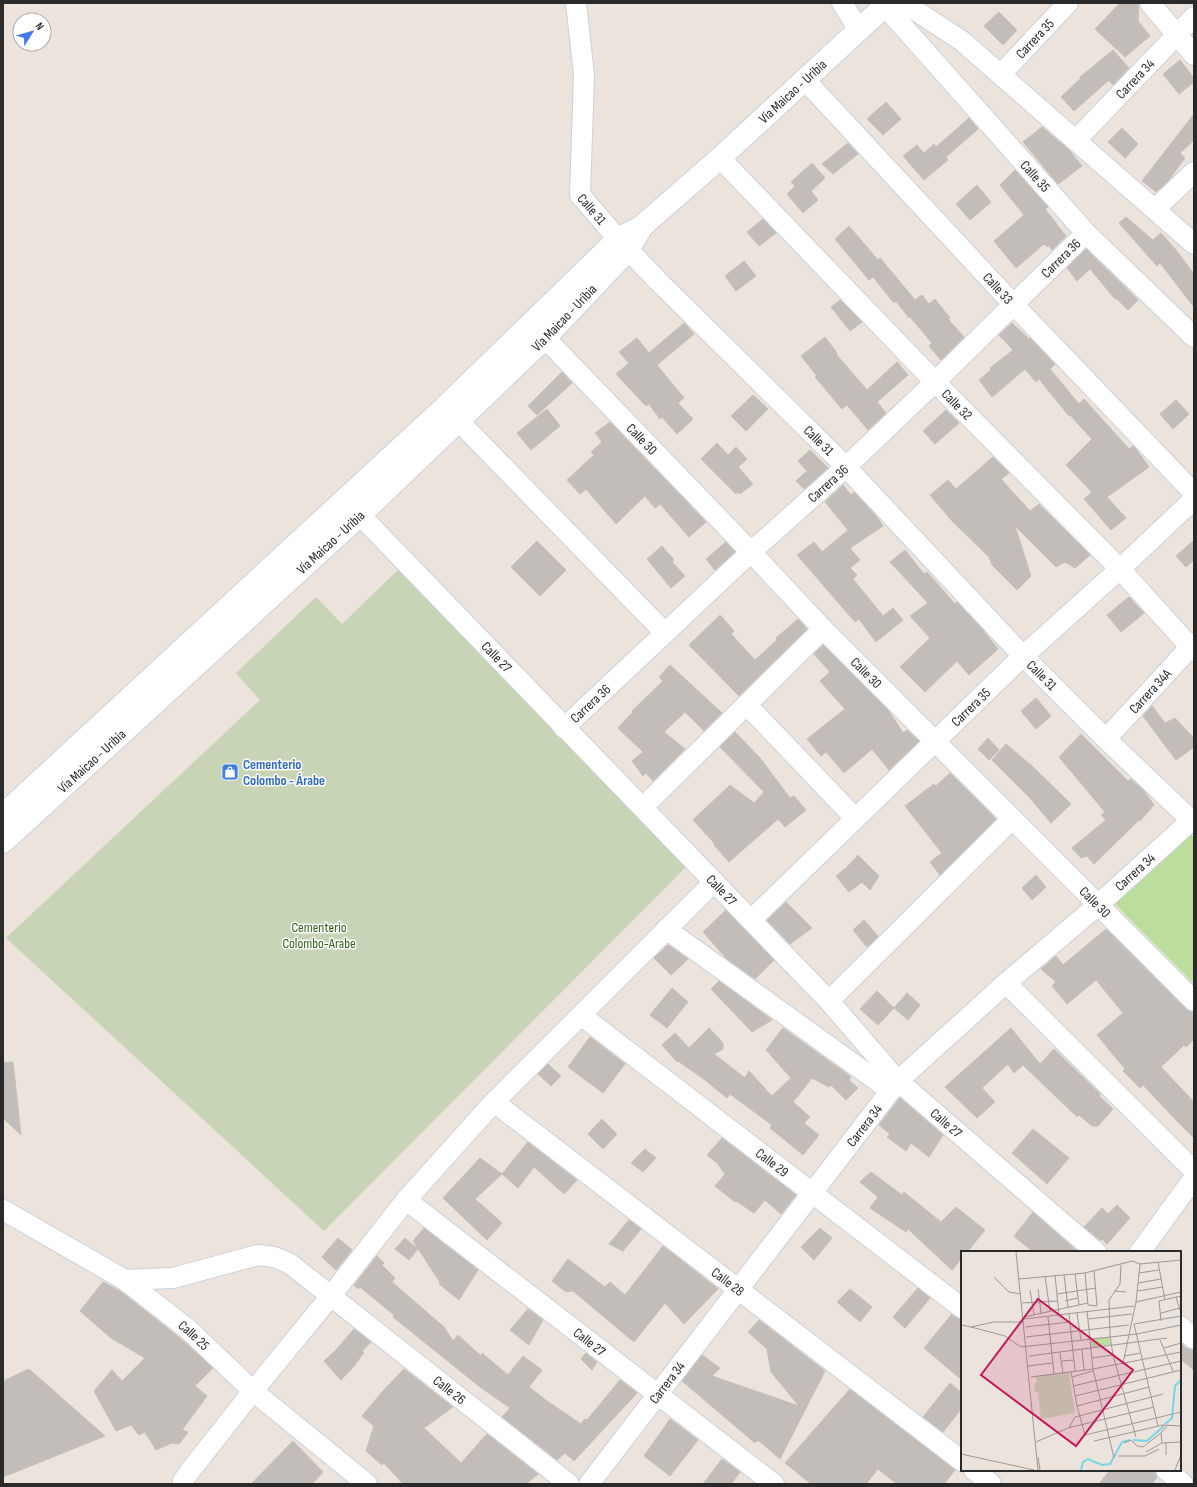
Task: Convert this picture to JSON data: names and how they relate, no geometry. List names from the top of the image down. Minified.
{"streets":{"street":["Carrera 35","Carrera 34","Vía Maicao - Uribia","Calle 35","Calle 31","Carrera 36","Calle 33","Calle 32","Calle 30","Calle 27","Carrera 34A","Calle 29","Calle 28","Calle 25","Calle 26"]},"crossings":[["Carrera 35","Calle 31"],["Carrera 35","Calle 32"],["Carrera 35","Calle 30"],["Carrera 35","Calle 27"],["Carrera 34","Calle 31"],["Carrera 34","Calle 30"],["Carrera 34","Calle 27"],["Carrera 34","Calle 29"],["Carrera 34","Calle 28"],["Vía Maicao - Uribia","Calle 35"],["Vía Maicao - Uribia","Calle 31"],["Vía Maicao - Uribia","Calle 33"],["Vía Maicao - Uribia","Calle 32"],["Vía Maicao - Uribia","Calle 30"],["Vía Maicao - Uribia","Calle 27"],["Calle 35","Carrera 36"],["Calle 31","Carrera 36"],["Calle 31","Carrera 34A"],["Carrera 36","Calle 33"],["Carrera 36","Calle 32"],["Carrera 36","Calle 30"],["Carrera 36","Calle 27"],["Calle 32","Carrera 34A"],["Calle 25","Calle 26"]],"parks":["Cementerio Colombo-Arabe"],"places":{"shop":["Cementerio Colombo - Árabe"]},"north":"top right"}
